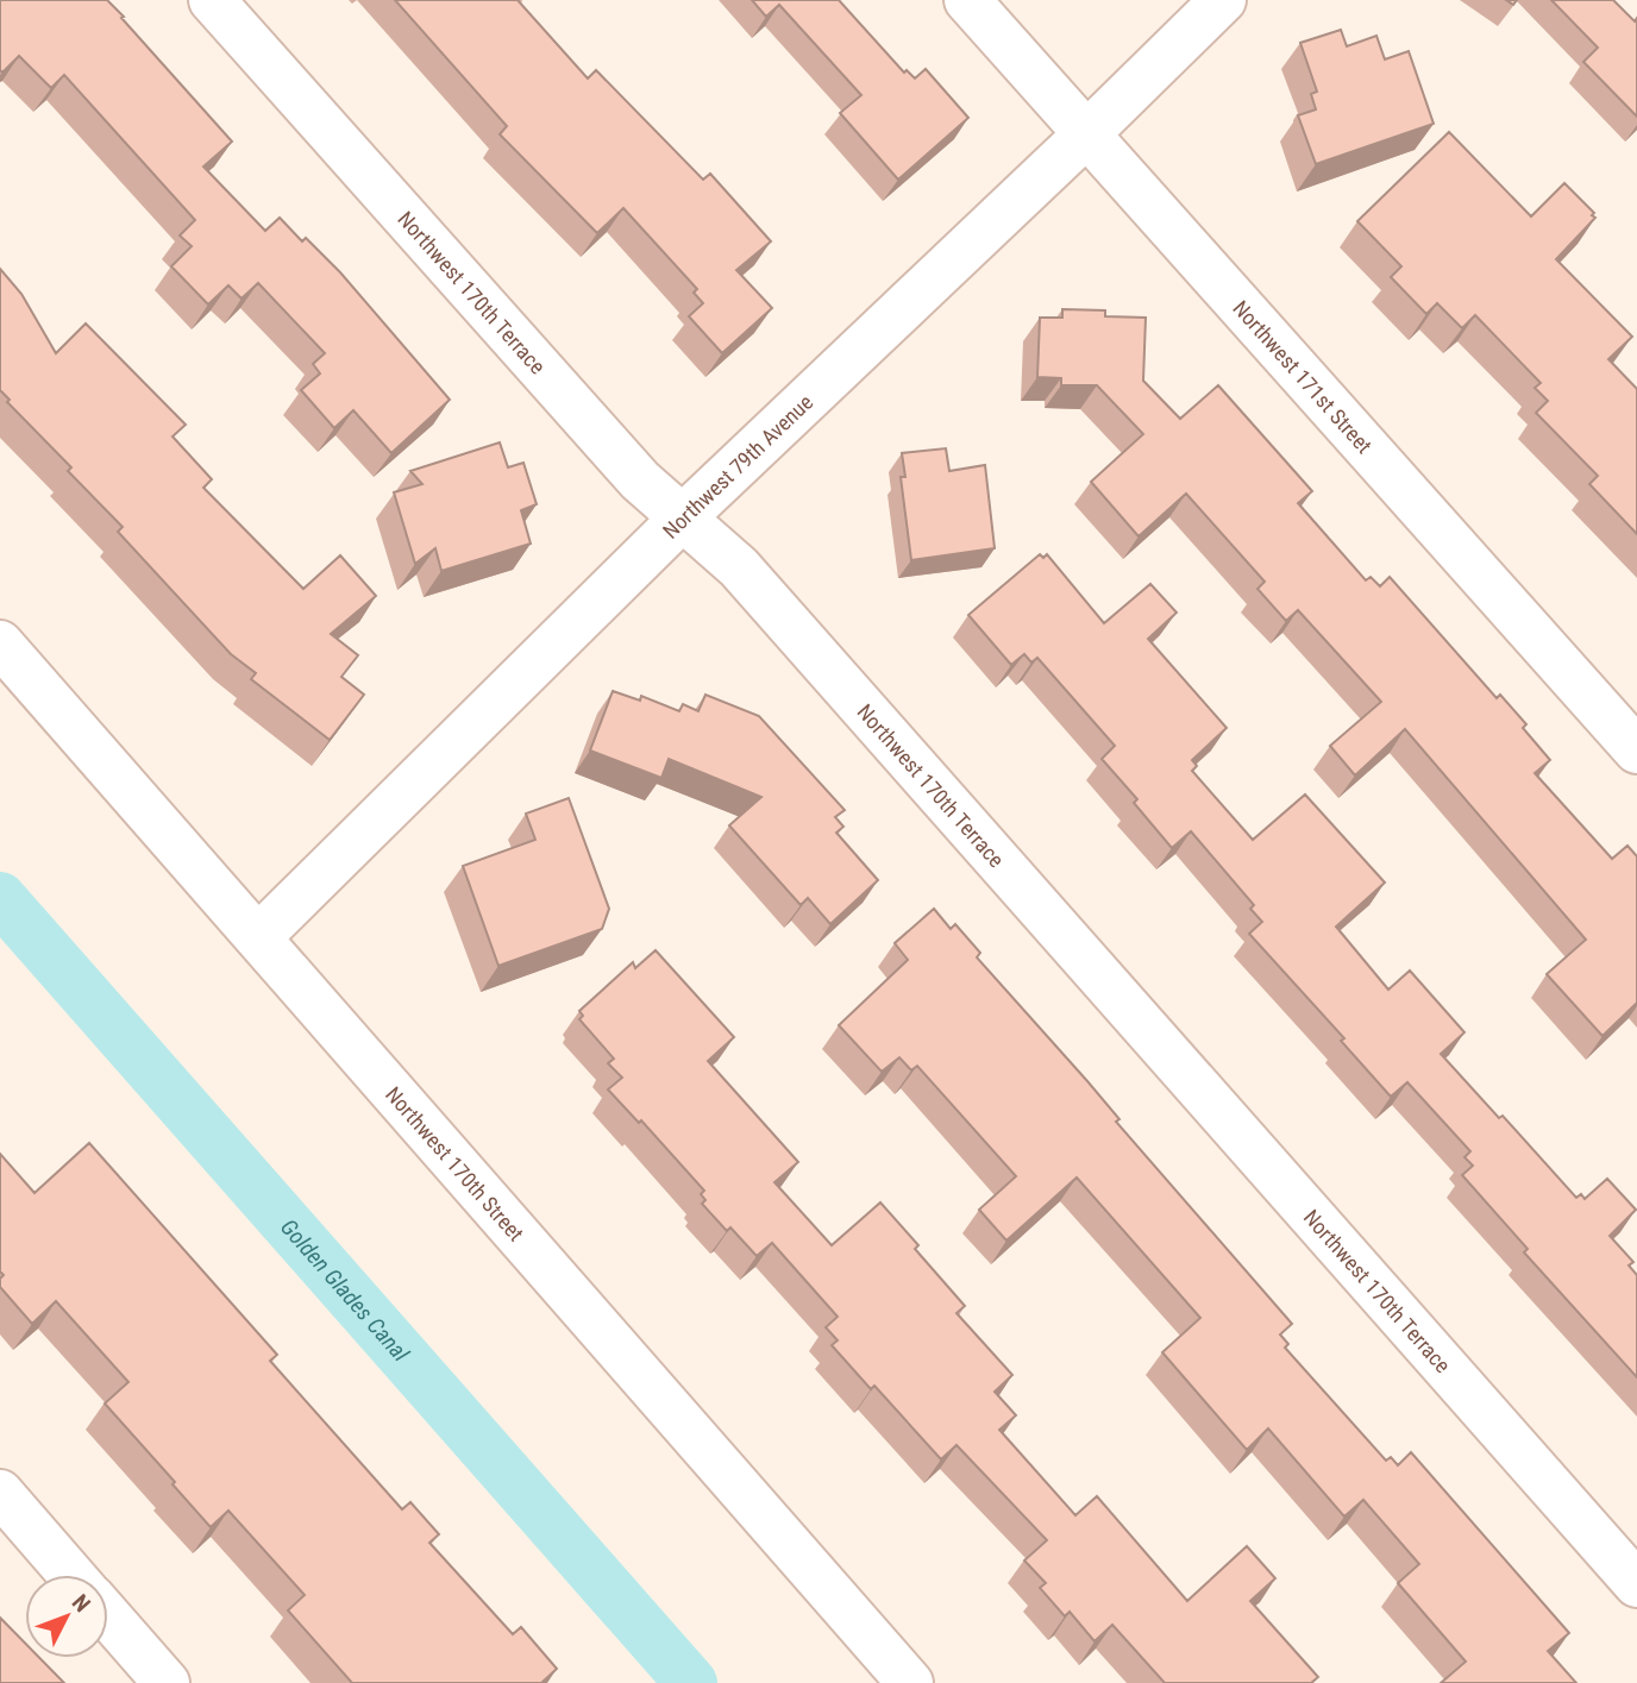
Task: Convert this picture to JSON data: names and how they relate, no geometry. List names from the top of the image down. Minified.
{"streets":{"street":["Northwest 170th Terrace","Northwest 171st Street","Northwest 79th Avenue","Northwest 170th Street"]},"crossings":[["Northwest 170th Terrace","Northwest 79th Avenue"],["Northwest 171st Street","Northwest 79th Avenue"],["Northwest 79th Avenue","Northwest 170th Street"]],"water":["Golden Glades Canal"],"north":"top right"}
